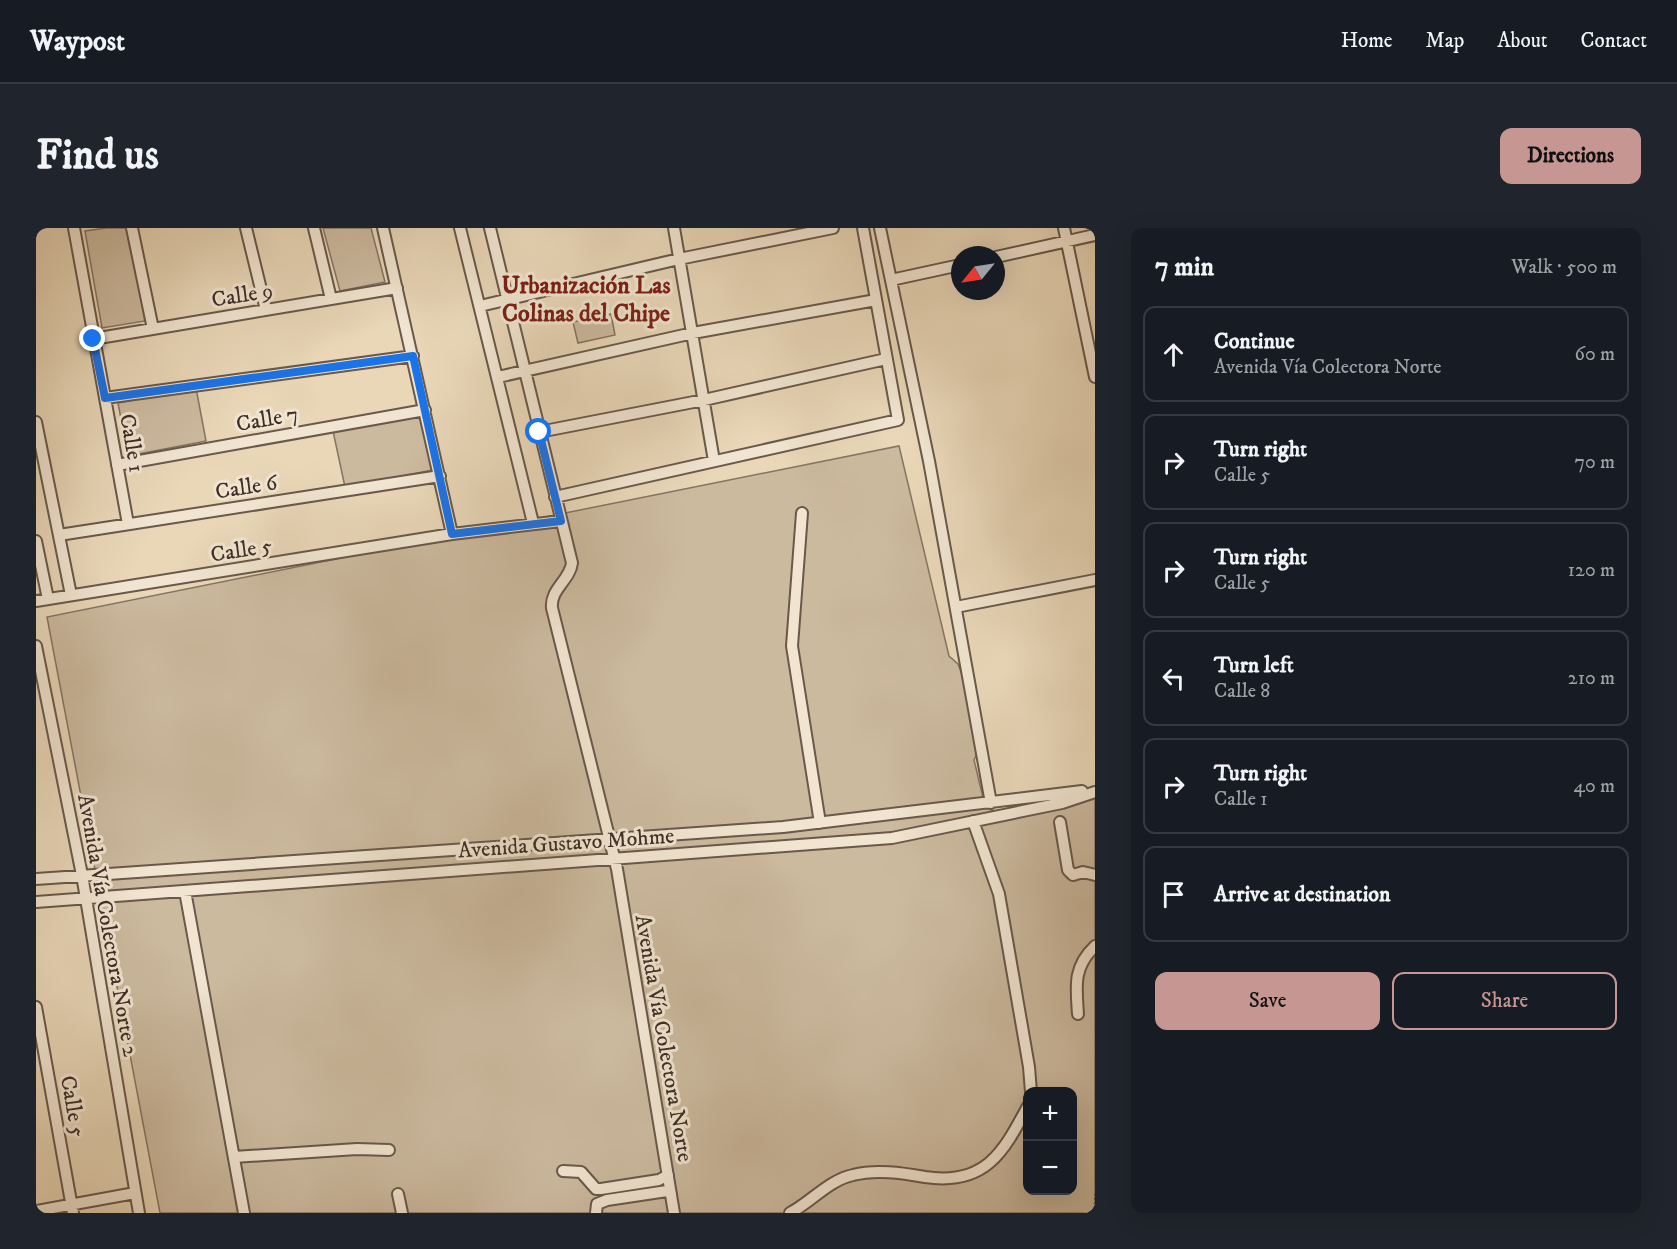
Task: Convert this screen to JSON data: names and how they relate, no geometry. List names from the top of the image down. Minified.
{"streets":{"street":["Calle 9","Calle 7","Calle 1","Calle 6","Calle 5","Avenida Gustavo Mohme","Avenida Vía Colectora Norte 2","Avenida Vía Colectora Norte"]},"crossings":[["Calle 9","Calle 1"],["Calle 7","Calle 1"],["Calle 1","Calle 6"],["Avenida Gustavo Mohme","Avenida Vía Colectora Norte 2"],["Avenida Gustavo Mohme","Avenida Vía Colectora Norte"]],"districts":["Urbanización Las Colinas del Chipe"],"north":"bottom left","page":{"header":"Waypost","nav":["Home","Map","About","Contact"],"buttons":["Directions",["Save","Share"]],"title":"Find us","heading":["7 min","Walk · 500 m"],"list":[["Continue","Avenida Vía Colectora Norte","60 m"],["Turn right","Calle 5","70 m"],["Turn right","Calle 5","120 m"],["Turn left","Calle 8","210 m"],["Turn right","Calle 1","40 m"],"Arrive at destination"],"map_buttons":["+","−"]}}
